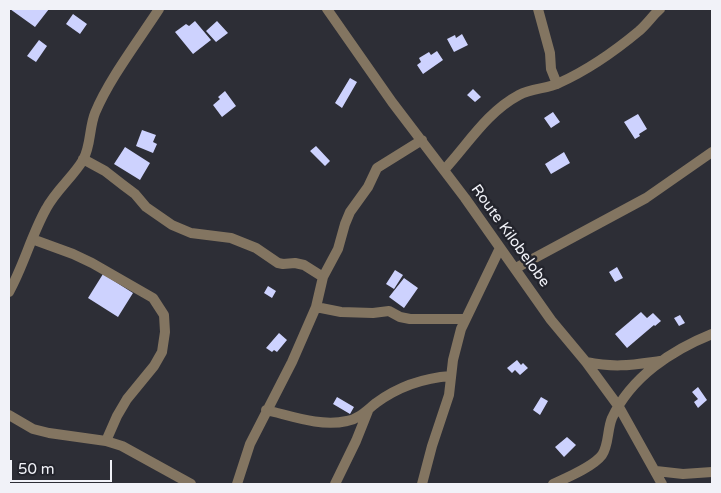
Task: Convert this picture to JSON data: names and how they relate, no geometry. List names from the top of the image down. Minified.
{"streets":{"street":["Route Kilobelobe"]},"scale_bar":"50 m"}
